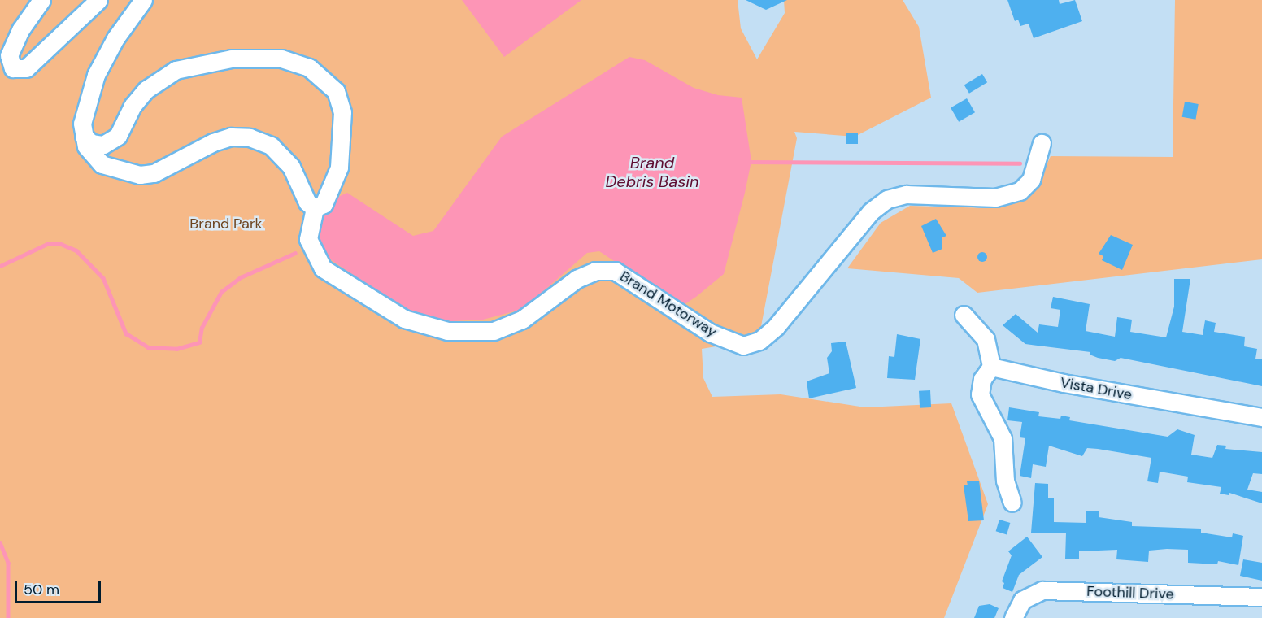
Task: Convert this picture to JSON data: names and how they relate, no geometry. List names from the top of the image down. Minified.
{"streets":{"street":["Brand Motorway","Vista Drive","Foothill Drive"]},"water":["Brand Debris Basin"],"parks":["Brand Park"],"scale_bar":"50 m"}
